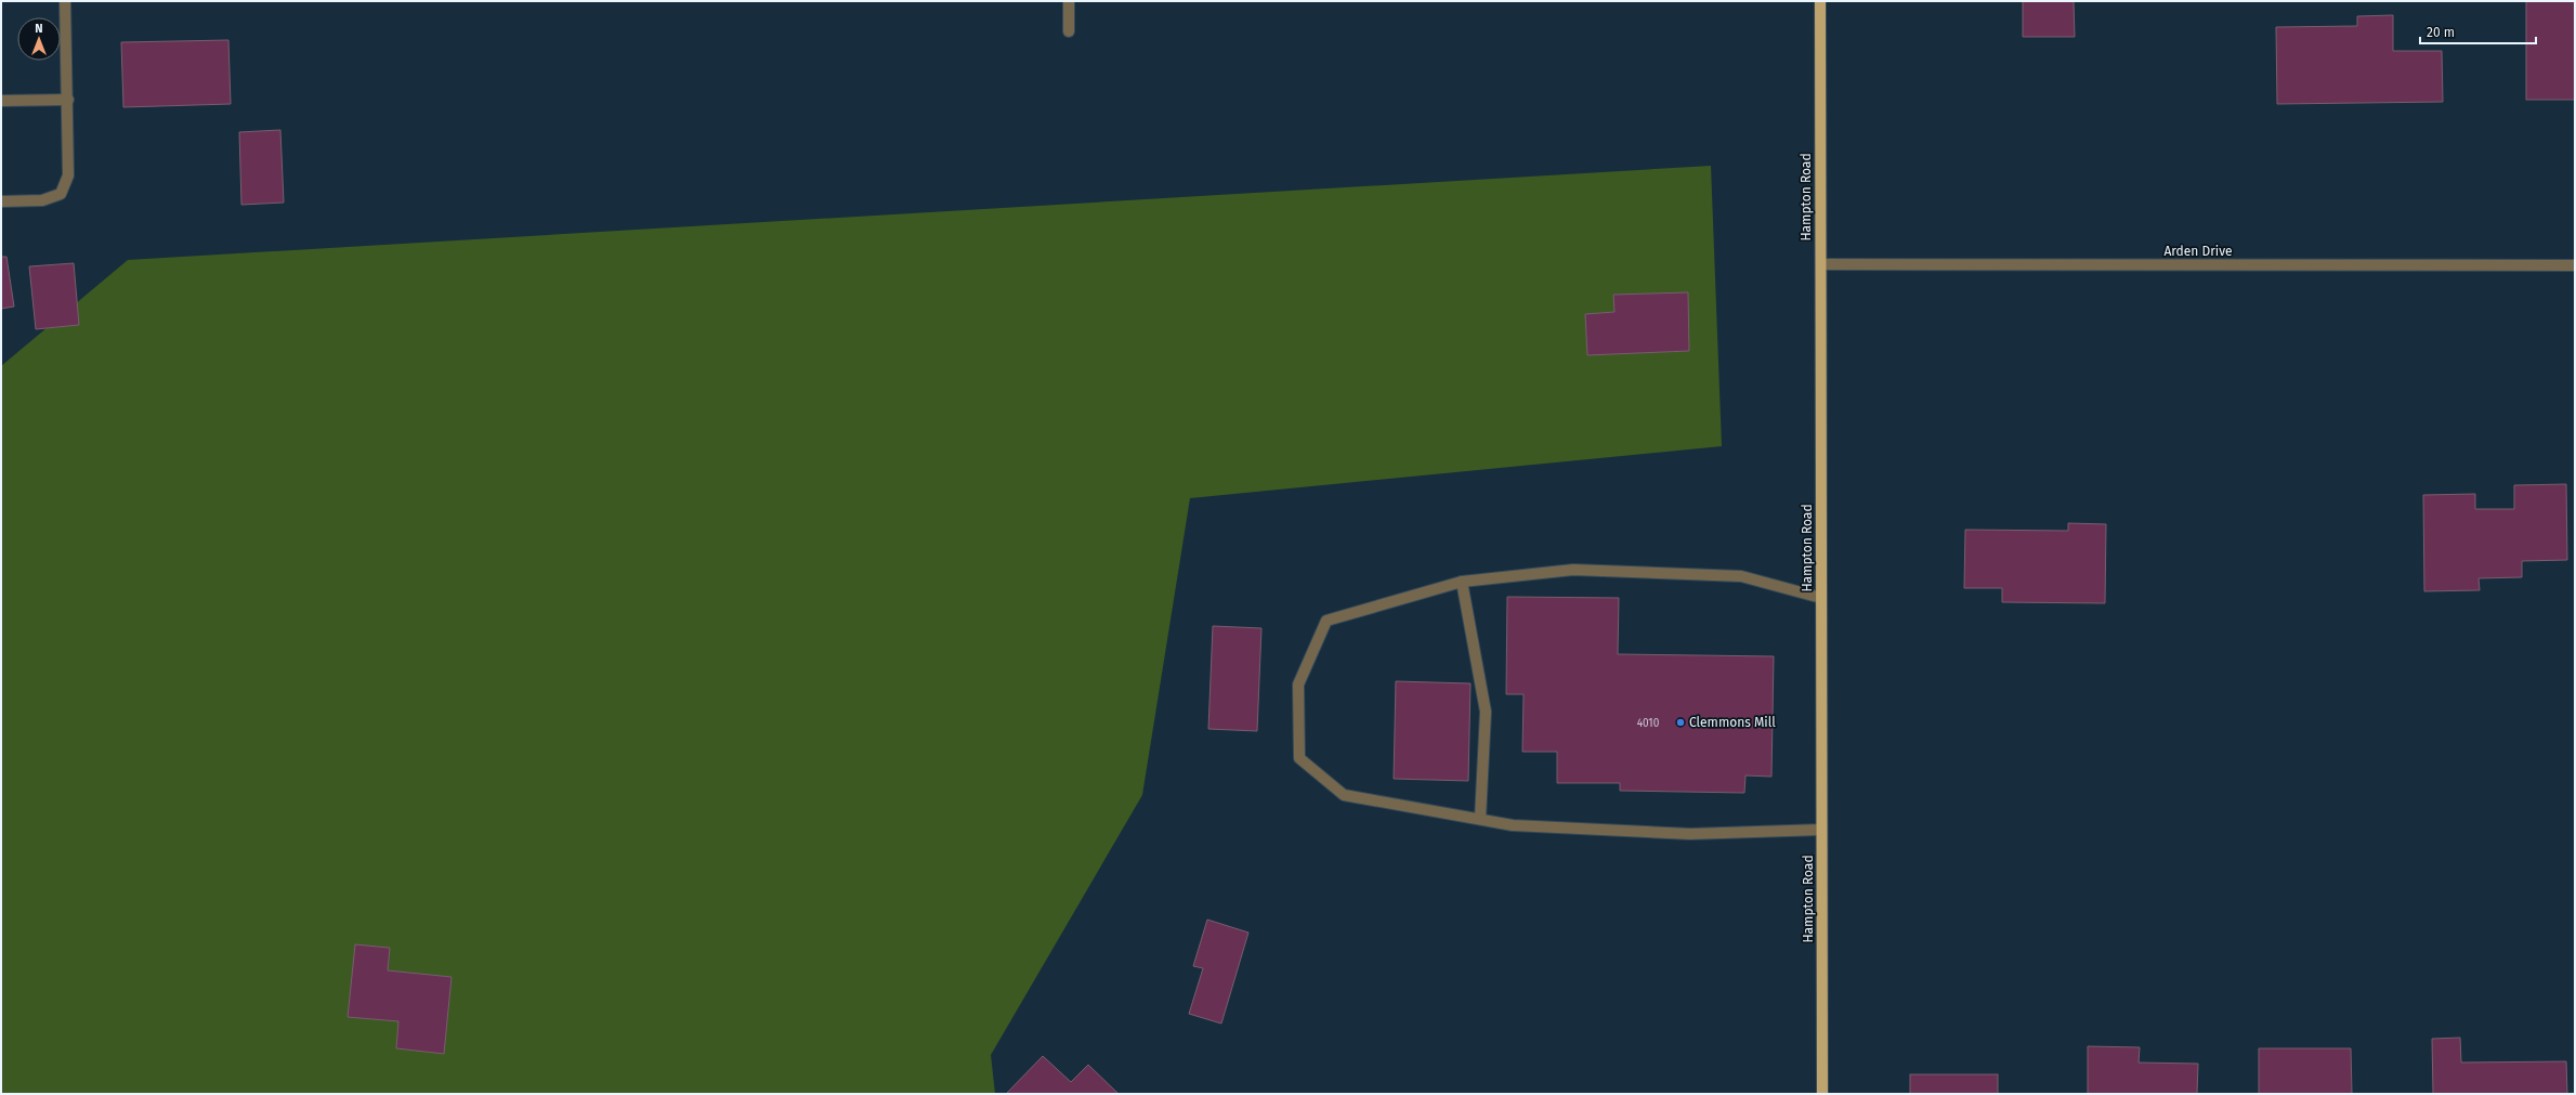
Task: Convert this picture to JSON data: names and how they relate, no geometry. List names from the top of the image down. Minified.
{"streets":{"main road":["Hampton Road"],"street":["Arden Drive"]},"crossings":[["Hampton Road","Arden Drive"]],"places":["Clemmons Mill"],"house_numbers":["4010"],"scale_bar":"20 m","north":"top"}
